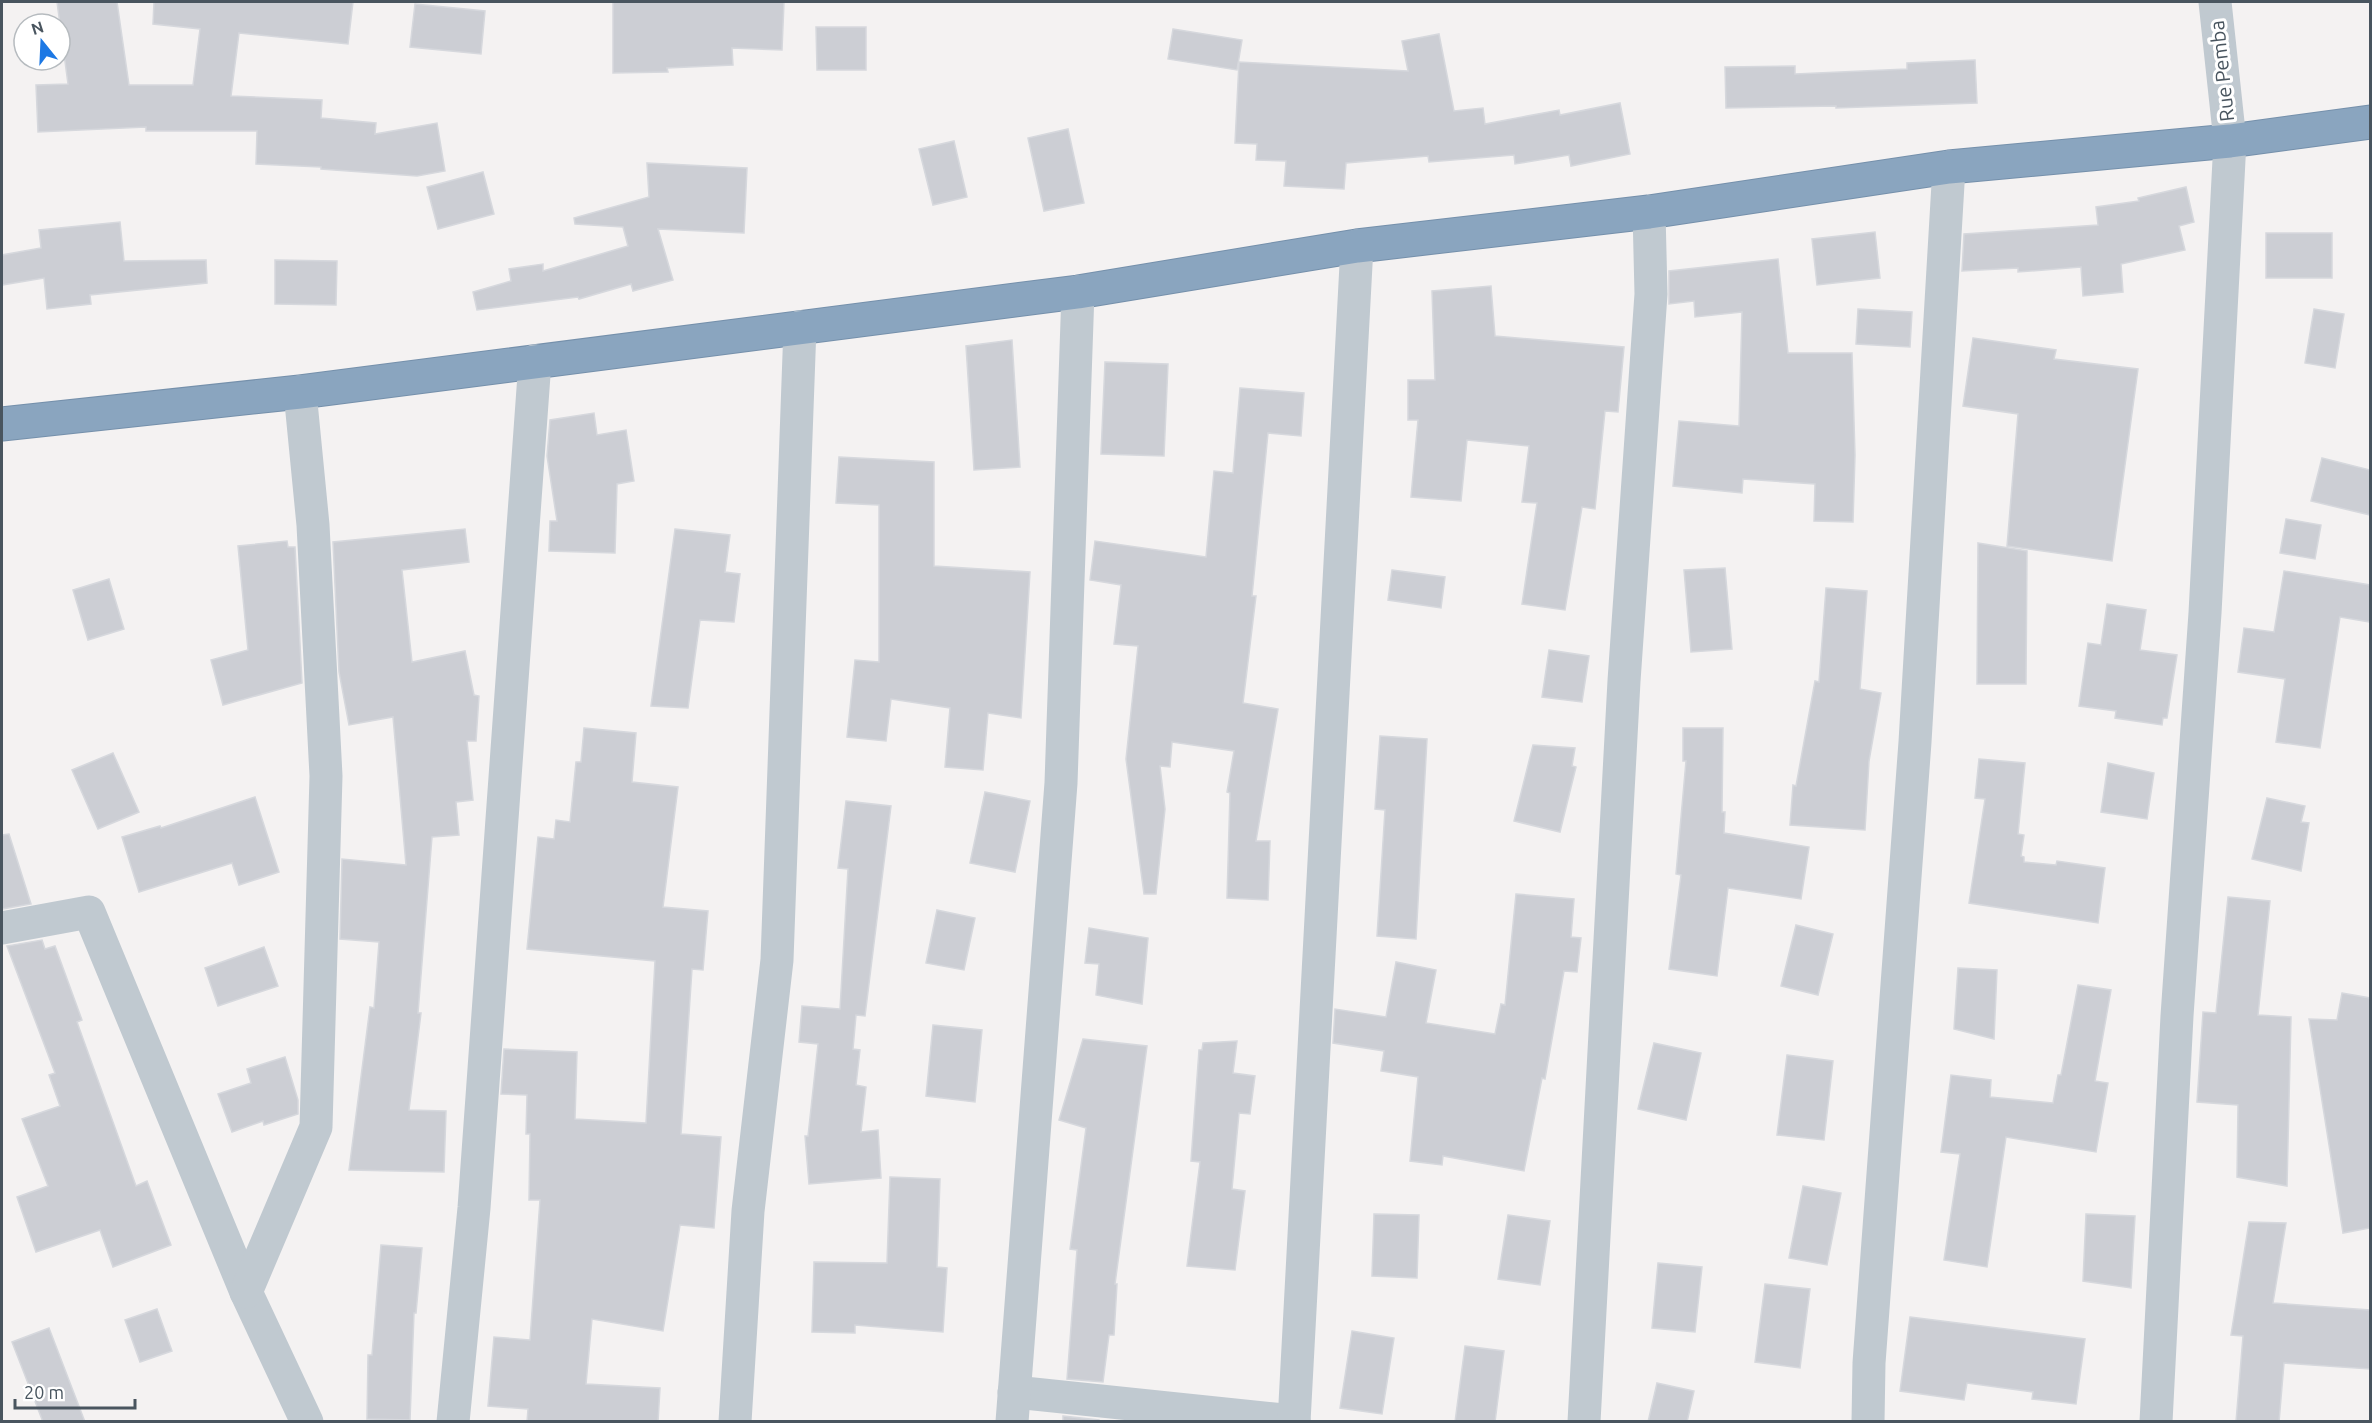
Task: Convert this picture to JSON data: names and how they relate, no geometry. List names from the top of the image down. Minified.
{"streets":{"street":["Rue Pemba"]},"scale_bar":"20 m","north":"top"}
